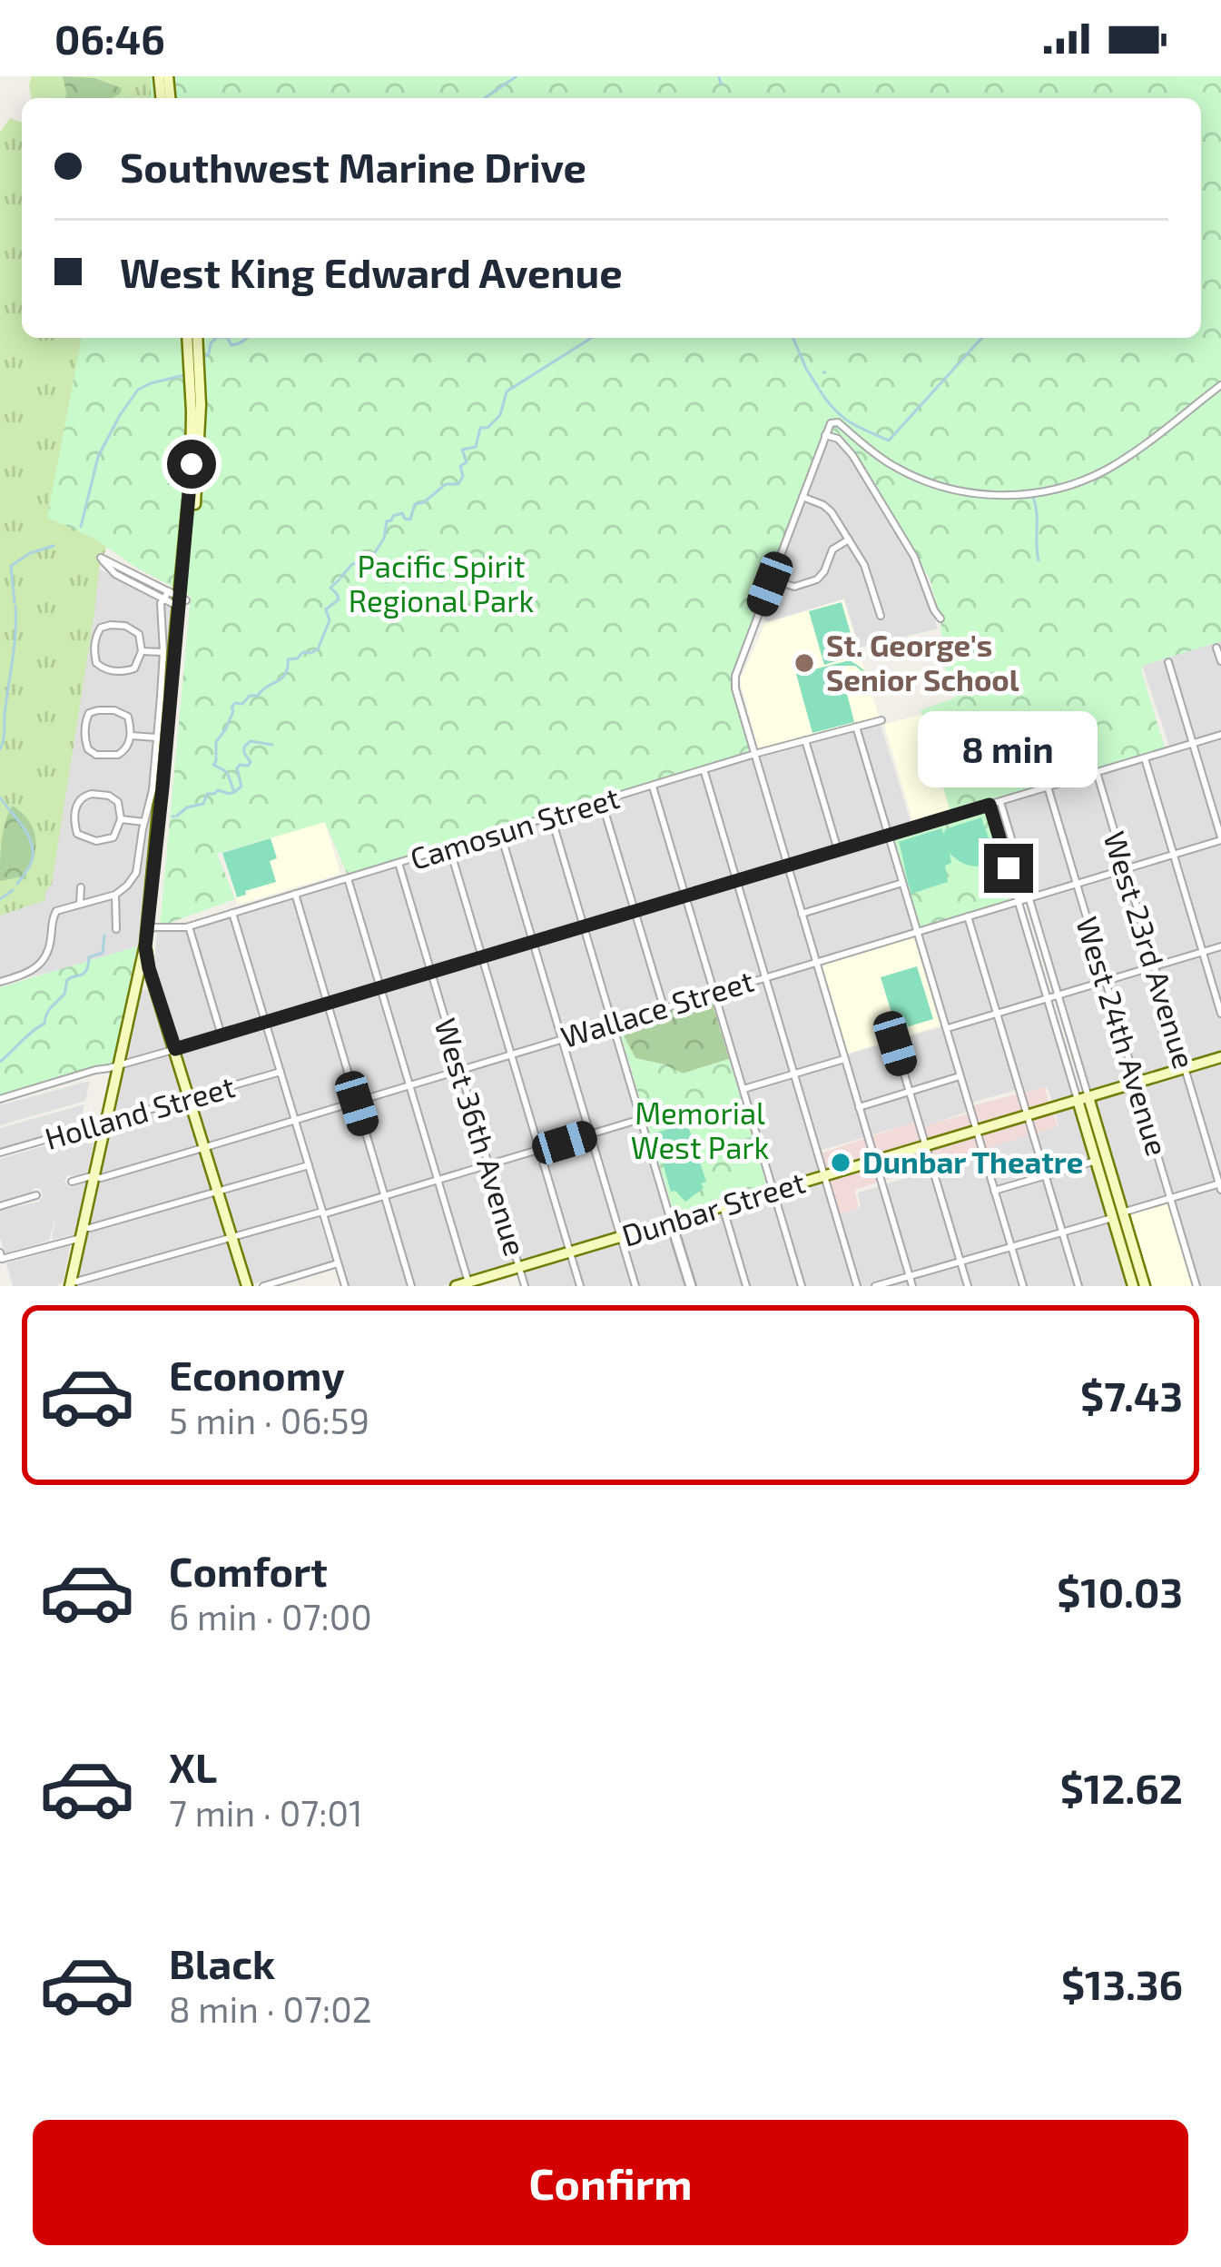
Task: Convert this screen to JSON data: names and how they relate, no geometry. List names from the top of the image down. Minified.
{"streets":{"main road":["Dunbar Street"],"street":["Camosun Street","West 23rd Avenue","Wallace Street","West 24th Avenue","Holland Street","West 36th Avenue"]},"crossings":[["Camosun Street","West 36th Avenue"],["West 23rd Avenue","Wallace Street"],["West 23rd Avenue","Dunbar Street"],["Wallace Street","West 24th Avenue"],["Wallace Street","West 36th Avenue"],["West 24th Avenue","Dunbar Street"],["West 36th Avenue","Dunbar Street"]],"parks":["Pacific Spirit Regional Park","Memorial West Park"],"places":["St. George's Senior School","Dunbar Theatre"],"page":{"status":"06:46","banner":["Southwest Marine Drive","West King Edward Avenue"],"bubble":"8 min","list":[{"name":"Economy","note":"5 min · 06:59","value":"$7.43"},{"name":"Comfort","note":"6 min · 07:00","value":"$10.03"},{"name":"XL","note":"7 min · 07:01","value":"$12.62"},{"name":"Black","note":"8 min · 07:02","value":"$13.36"}],"buttons":"Confirm"}}
